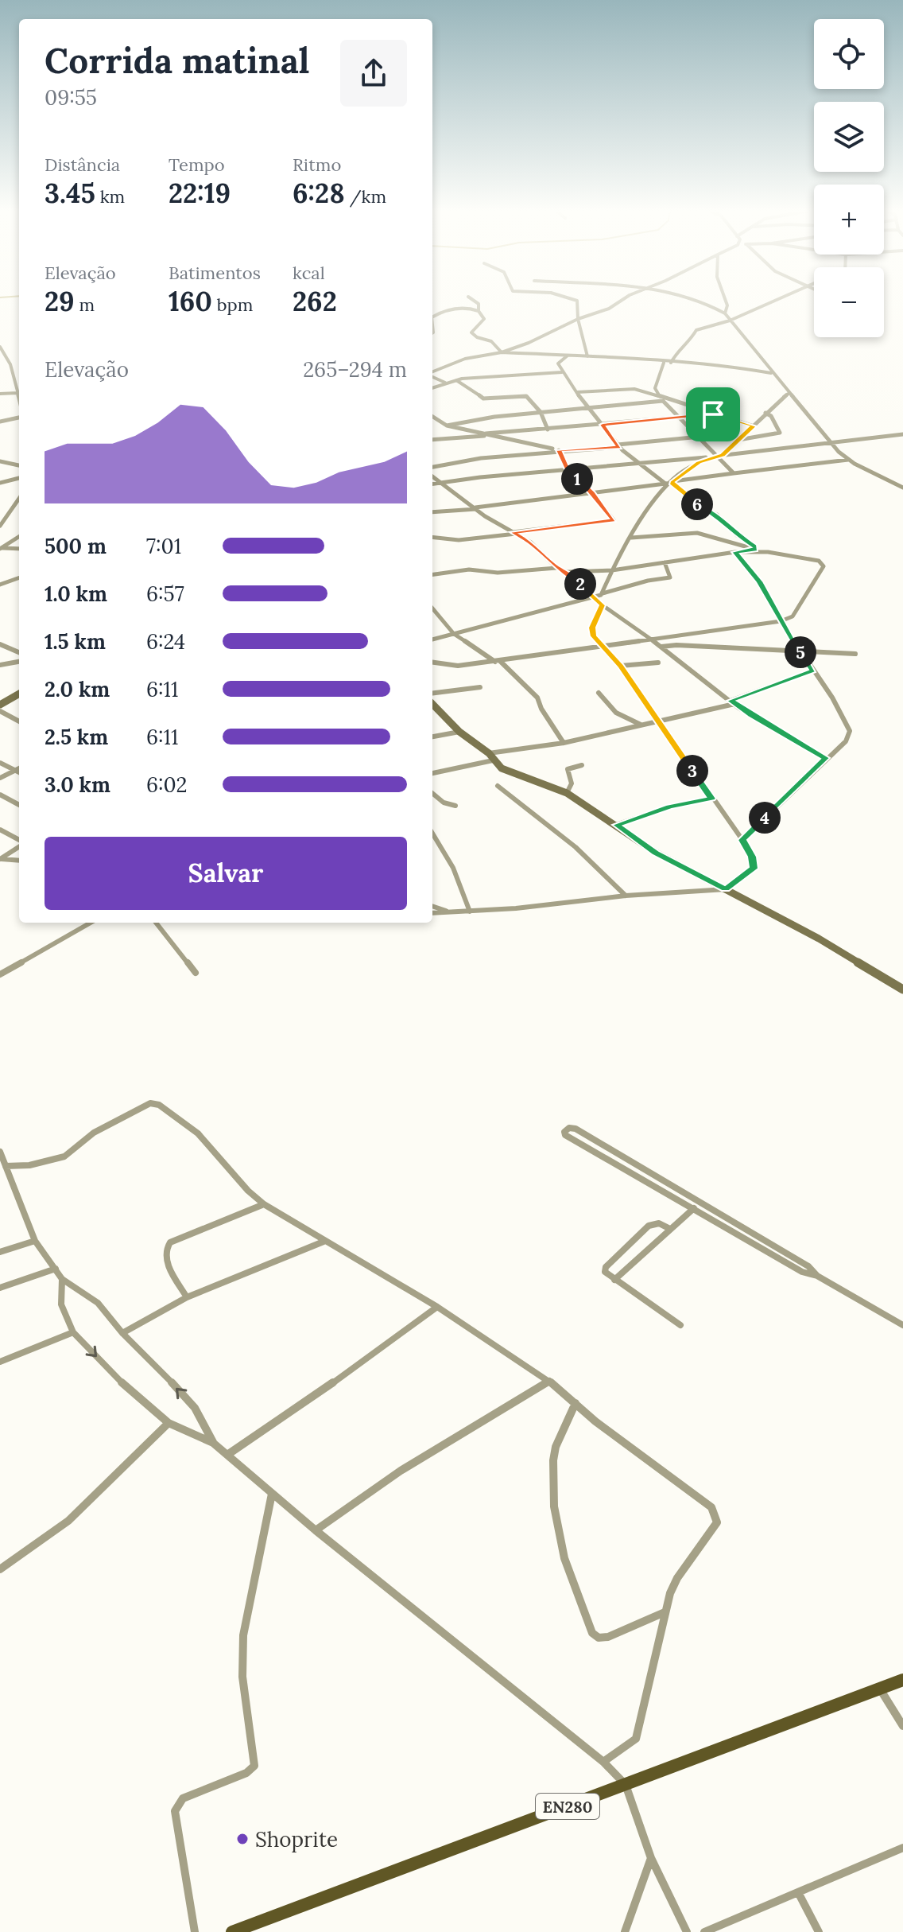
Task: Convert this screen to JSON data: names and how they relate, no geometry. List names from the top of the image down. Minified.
{"streets":{"main road":["EN280"]},"places":["Shoprite"],"page":{"map_buttons":["+","−"],"heading":["Corrida matinal","09:55"],"stats":[["Distância","3.45 km"],["Tempo","22:19"],["Ritmo","6:28 /km"],["Elevação","29 m"],["Batimentos","160 bpm"],["kcal","262"]],"chart":["Elevação","265–294 m"],"pins":["1","6","2","5","3","4"],"list":[{"name":"500 m","note":"7:01"},{"name":"1.0 km","note":"6:57"},{"name":"1.5 km","note":"6:24"},{"name":"2.0 km","note":"6:11"},{"name":"2.5 km","note":"6:11"},{"name":"3.0 km","note":"6:02"}],"buttons":"Salvar"}}
